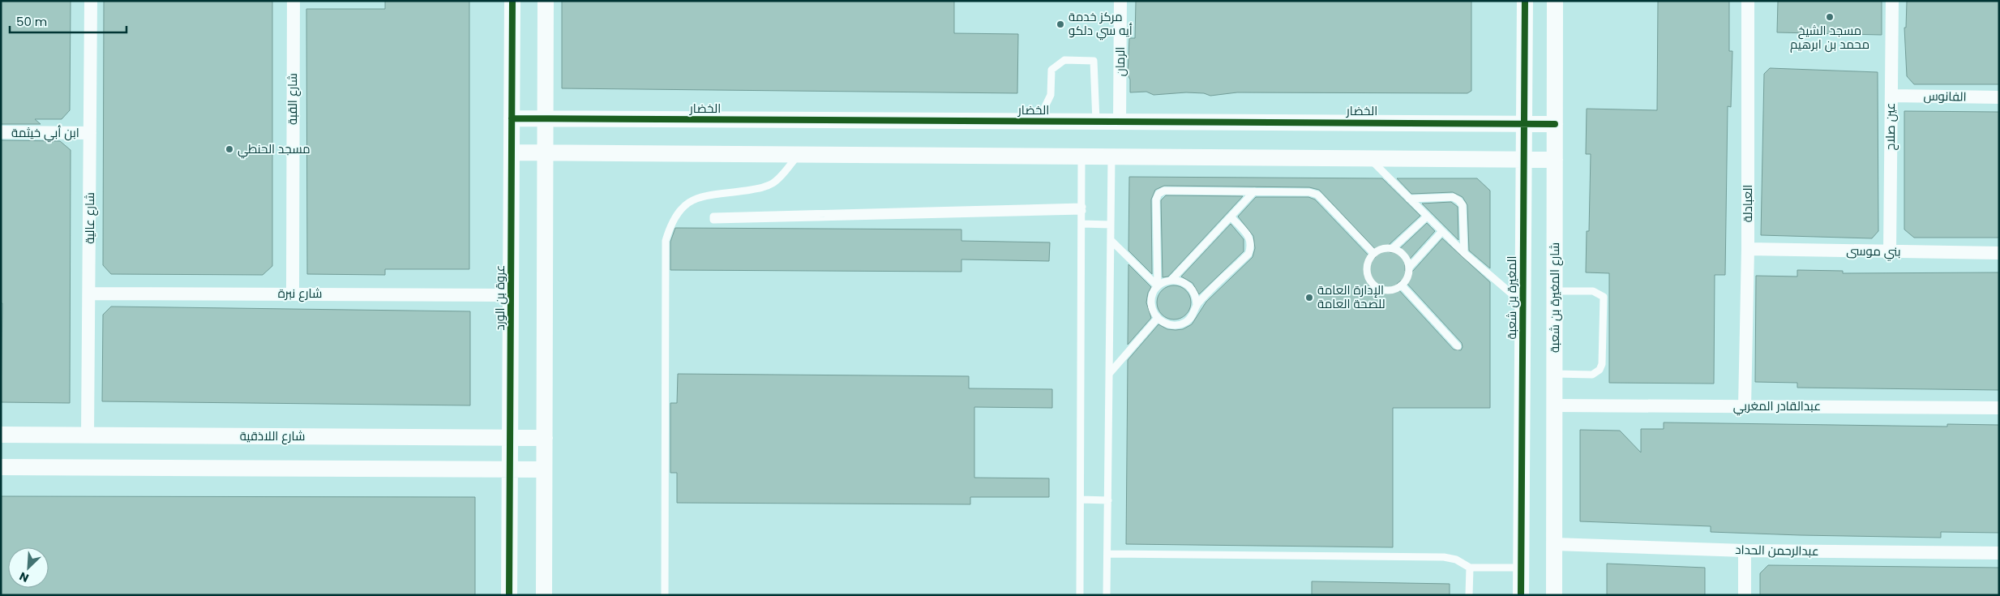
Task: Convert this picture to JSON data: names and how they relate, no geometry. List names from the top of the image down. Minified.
{"streets":{"street":["الرمان","الفانوس","شارع القبة","الخضار","عين صلاح","ابن أبي خيثمة","العبادلة","شارع عالية","بني موسى","شارع نبرة","عروة بن الورد","المغيرة بن شعبة","شارع المغيرة بن شعبة","عبدالقادر المغربي","شارع اللاذقية","عبدالرحمن الحداد"]},"crossings":[["الرمان","الخضار"],["الفانوس","عين صلاح"],["شارع القبة","شارع نبرة"],["الخضار","عروة بن الورد"],["الخضار","المغيرة بن شعبة"],["الخضار","شارع المغيرة بن شعبة"],["عين صلاح","بني موسى"],["ابن أبي خيثمة","شارع عالية"],["العبادلة","بني موسى"],["العبادلة","عبدالقادر المغربي"],["شارع عالية","شارع نبرة"],["شارع عالية","شارع اللاذقية"],["شارع نبرة","عروة بن الورد"],["عروة بن الورد","شارع اللاذقية"],["شارع المغيرة بن شعبة","عبدالقادر المغربي"],["شارع المغيرة بن شعبة","عبدالرحمن الحداد"]],"places":["مسجد الشيخ محمد بن ابرهيم","مركز خدمة أيه سي دلكو","مسجد الحنطي","الإدارة العامة للصحة العامة"],"scale_bar":"50 m","north":"bottom left"}
